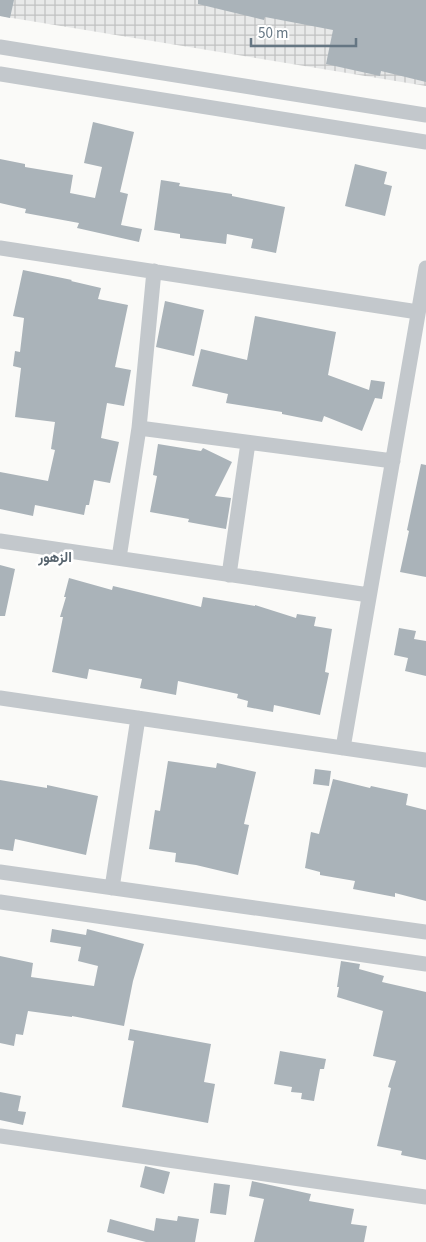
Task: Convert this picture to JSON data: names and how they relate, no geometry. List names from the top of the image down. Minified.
{"districts":["الزهور"],"scale_bar":"50 m"}
